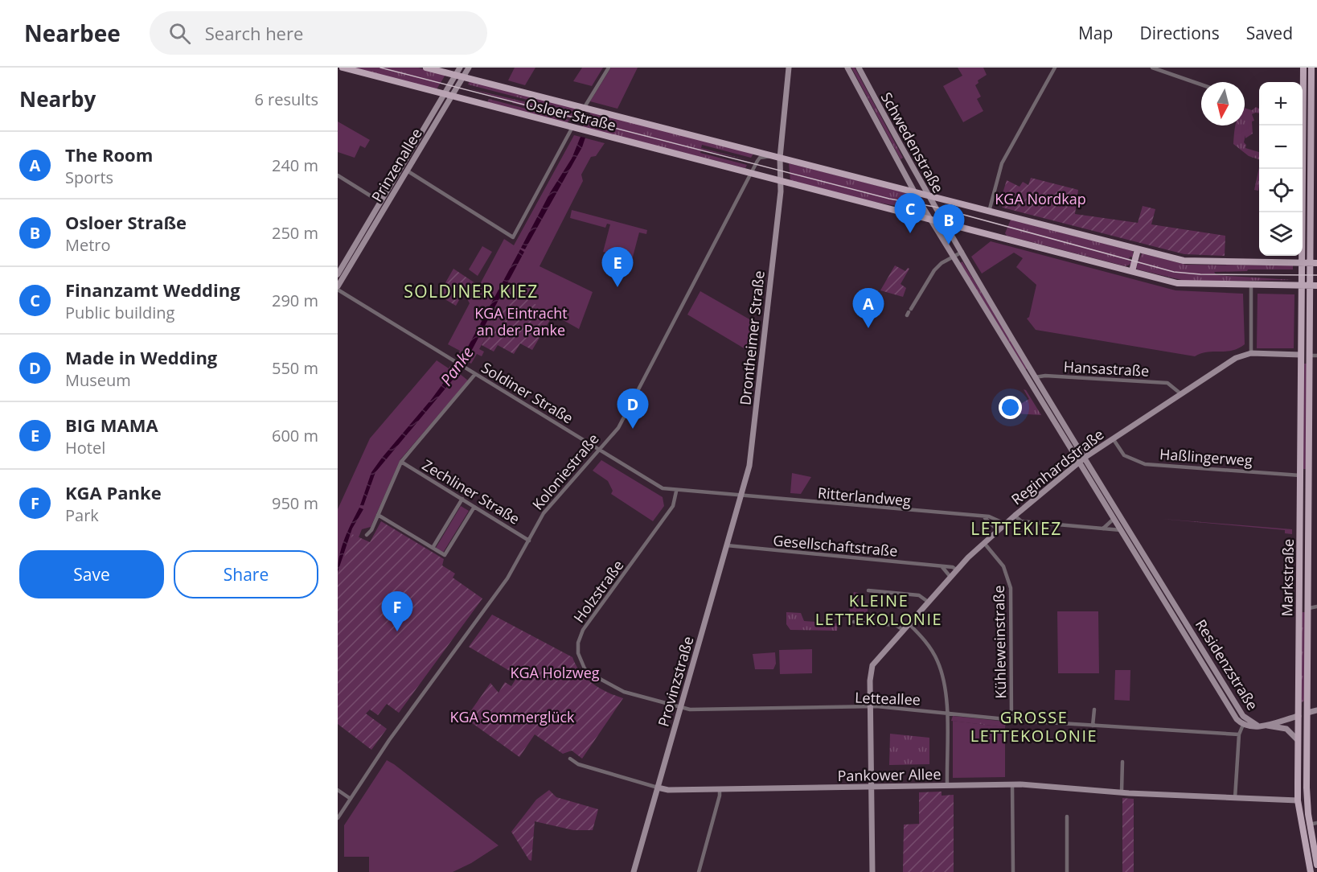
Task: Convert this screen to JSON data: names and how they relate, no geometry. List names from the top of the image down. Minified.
{"streets":{"main road":["Osloer Straße","Schwedenstraße","Prinzenallee","Drontheimer Straße","Haßlingerweg","Reginhardstraße","Markstraße","Residenzstraße","Provinzstraße","Pankower Allee"],"street":["Hansastraße","Soldiner Straße","Koloniestraße","Zechliner Straße","Ritterlandweg","Gesellschaftstraße","Holzstraße","Kühleweinstraße","Letteallee"]},"crossings":[["Osloer Straße","Schwedenstraße"],["Osloer Straße","Prinzenallee"],["Osloer Straße","Drontheimer Straße"],["Osloer Straße","Koloniestraße"],["Osloer Straße","Markstraße"],["Schwedenstraße","Residenzstraße"],["Prinzenallee","Soldiner Straße"],["Drontheimer Straße","Soldiner Straße"],["Drontheimer Straße","Ritterlandweg"],["Drontheimer Straße","Provinzstraße"],["Hansastraße","Reginhardstraße"],["Hansastraße","Residenzstraße"],["Soldiner Straße","Koloniestraße"],["Soldiner Straße","Ritterlandweg"],["Soldiner Straße","Holzstraße"],["Soldiner Straße","Provinzstraße"],["Haßlingerweg","Reginhardstraße"],["Haßlingerweg","Markstraße"],["Reginhardstraße","Ritterlandweg"],["Reginhardstraße","Gesellschaftstraße"],["Reginhardstraße","Markstraße"],["Reginhardstraße","Kühleweinstraße"],["Reginhardstraße","Residenzstraße"],["Reginhardstraße","Letteallee"],["Reginhardstraße","Pankower Allee"],["Koloniestraße","Zechliner Straße"],["Ritterlandweg","Provinzstraße"],["Gesellschaftstraße","Provinzstraße"],["Markstraße","Pankower Allee"],["Holzstraße","Provinzstraße"],["Holzstraße","Letteallee"],["Kühleweinstraße","Letteallee"],["Provinzstraße","Letteallee"],["Provinzstraße","Pankower Allee"]],"districts":["SOLDINER KIEZ","LETTEKIEZ","KLEINE LETTEKOLONIE","GROSSE LETTEKOLONIE"],"water":["Panke"],"parks":["KGA Nordkap","KGA Eintracht an der Panke","KGA Holzweg","KGA Sommerglück"],"north":"bottom","page":{"header":"Nearbee","search":"Search here","nav":["Map","Directions","Saved"],"heading":["Nearby","6 results"],"map_buttons":["+","−"],"list":[{"mark":"A","name":"The Room","note":"Sports","value":"240 m"},{"mark":"B","name":"Osloer Straße","note":"Metro","value":"250 m"},{"mark":"C","name":"Finanzamt Wedding","note":"Public building","value":"290 m"},{"mark":"D","name":"Made in Wedding","note":"Museum","value":"550 m"},{"mark":"E","name":"BIG MAMA","note":"Hotel","value":"600 m"},{"mark":"F","name":"KGA Panke","note":"Park","value":"950 m"}],"pins":["C","B","E","A","D","F"],"buttons":["Save","Share"]}}
